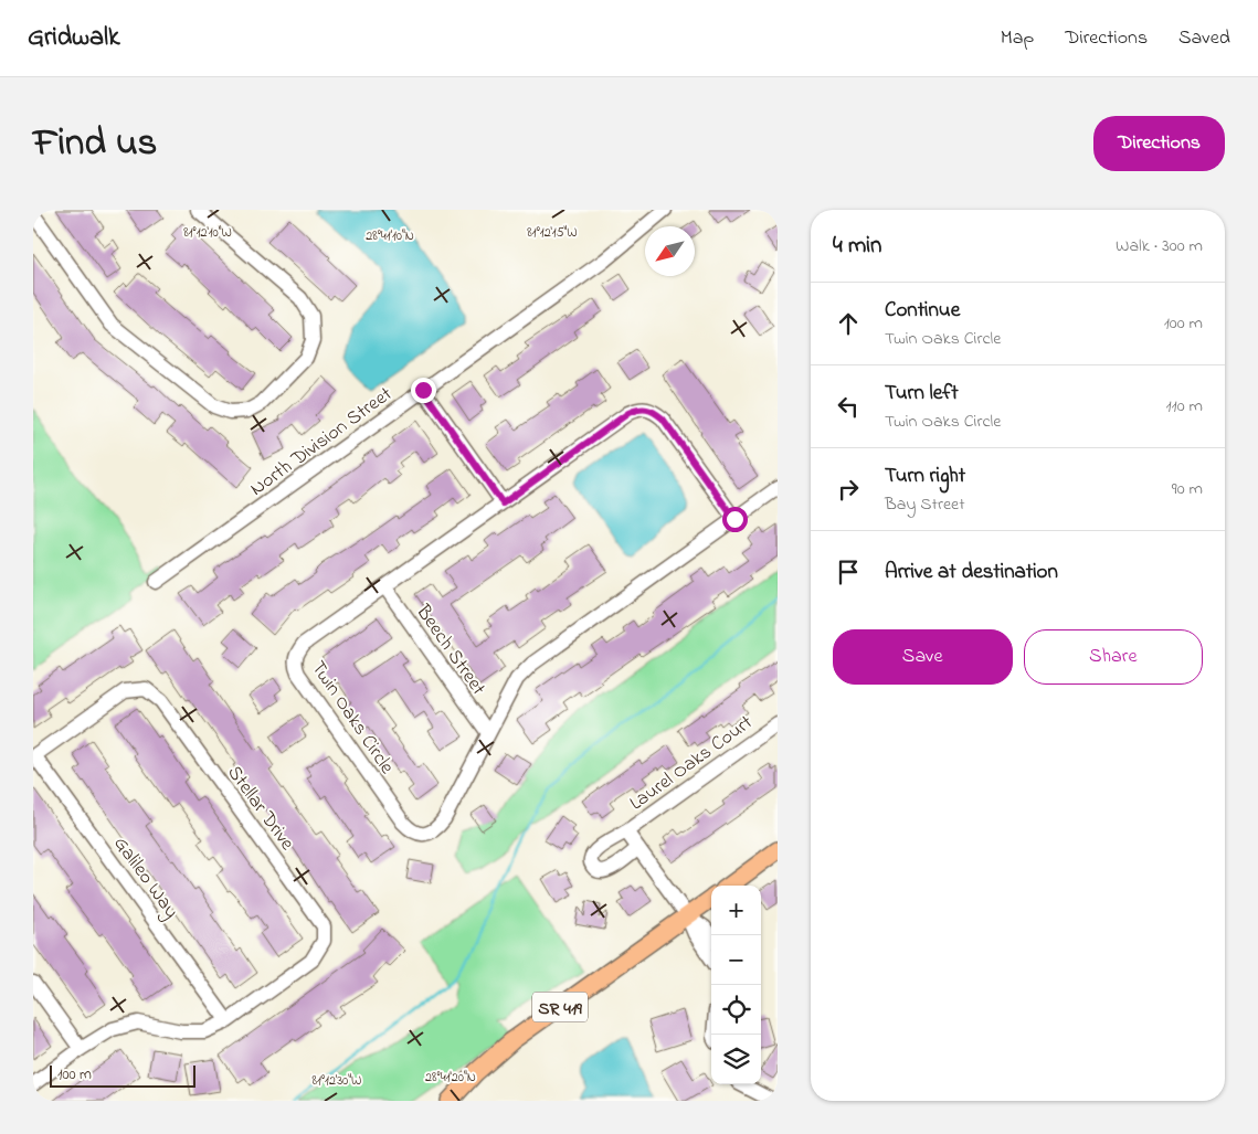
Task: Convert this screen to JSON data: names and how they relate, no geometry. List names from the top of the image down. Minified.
{"streets":{"main road":["SR 419"],"street":["North Division Street","Beech Street","Twin Oaks Circle","Laurel Oaks Court","Stellar Drive","Galileo Way"]},"crossings":[["Beech Street","Twin Oaks Circle"],["Laurel Oaks Court","SR 419"],["Stellar Drive","Galileo Way"]],"scale_bar":"100 m","north":"bottom left","page":{"header":"Gridwalk","nav":["Map","Directions","Saved"],"title":"Find us","buttons":["Directions",["Save","Share"]],"heading":["4 min","Walk · 300 m"],"list":[["Continue","Twin Oaks Circle","100 m"],["Turn left","Twin Oaks Circle","110 m"],["Turn right","Bay Street","90 m"],"Arrive at destination"],"map_buttons":["+","−"],"scale":"100 m"},"coordinates":["81°12'10\"W","81°12'15\"W","28°41'10\"N","28°41'20\"N","81°12'30\"W"]}
